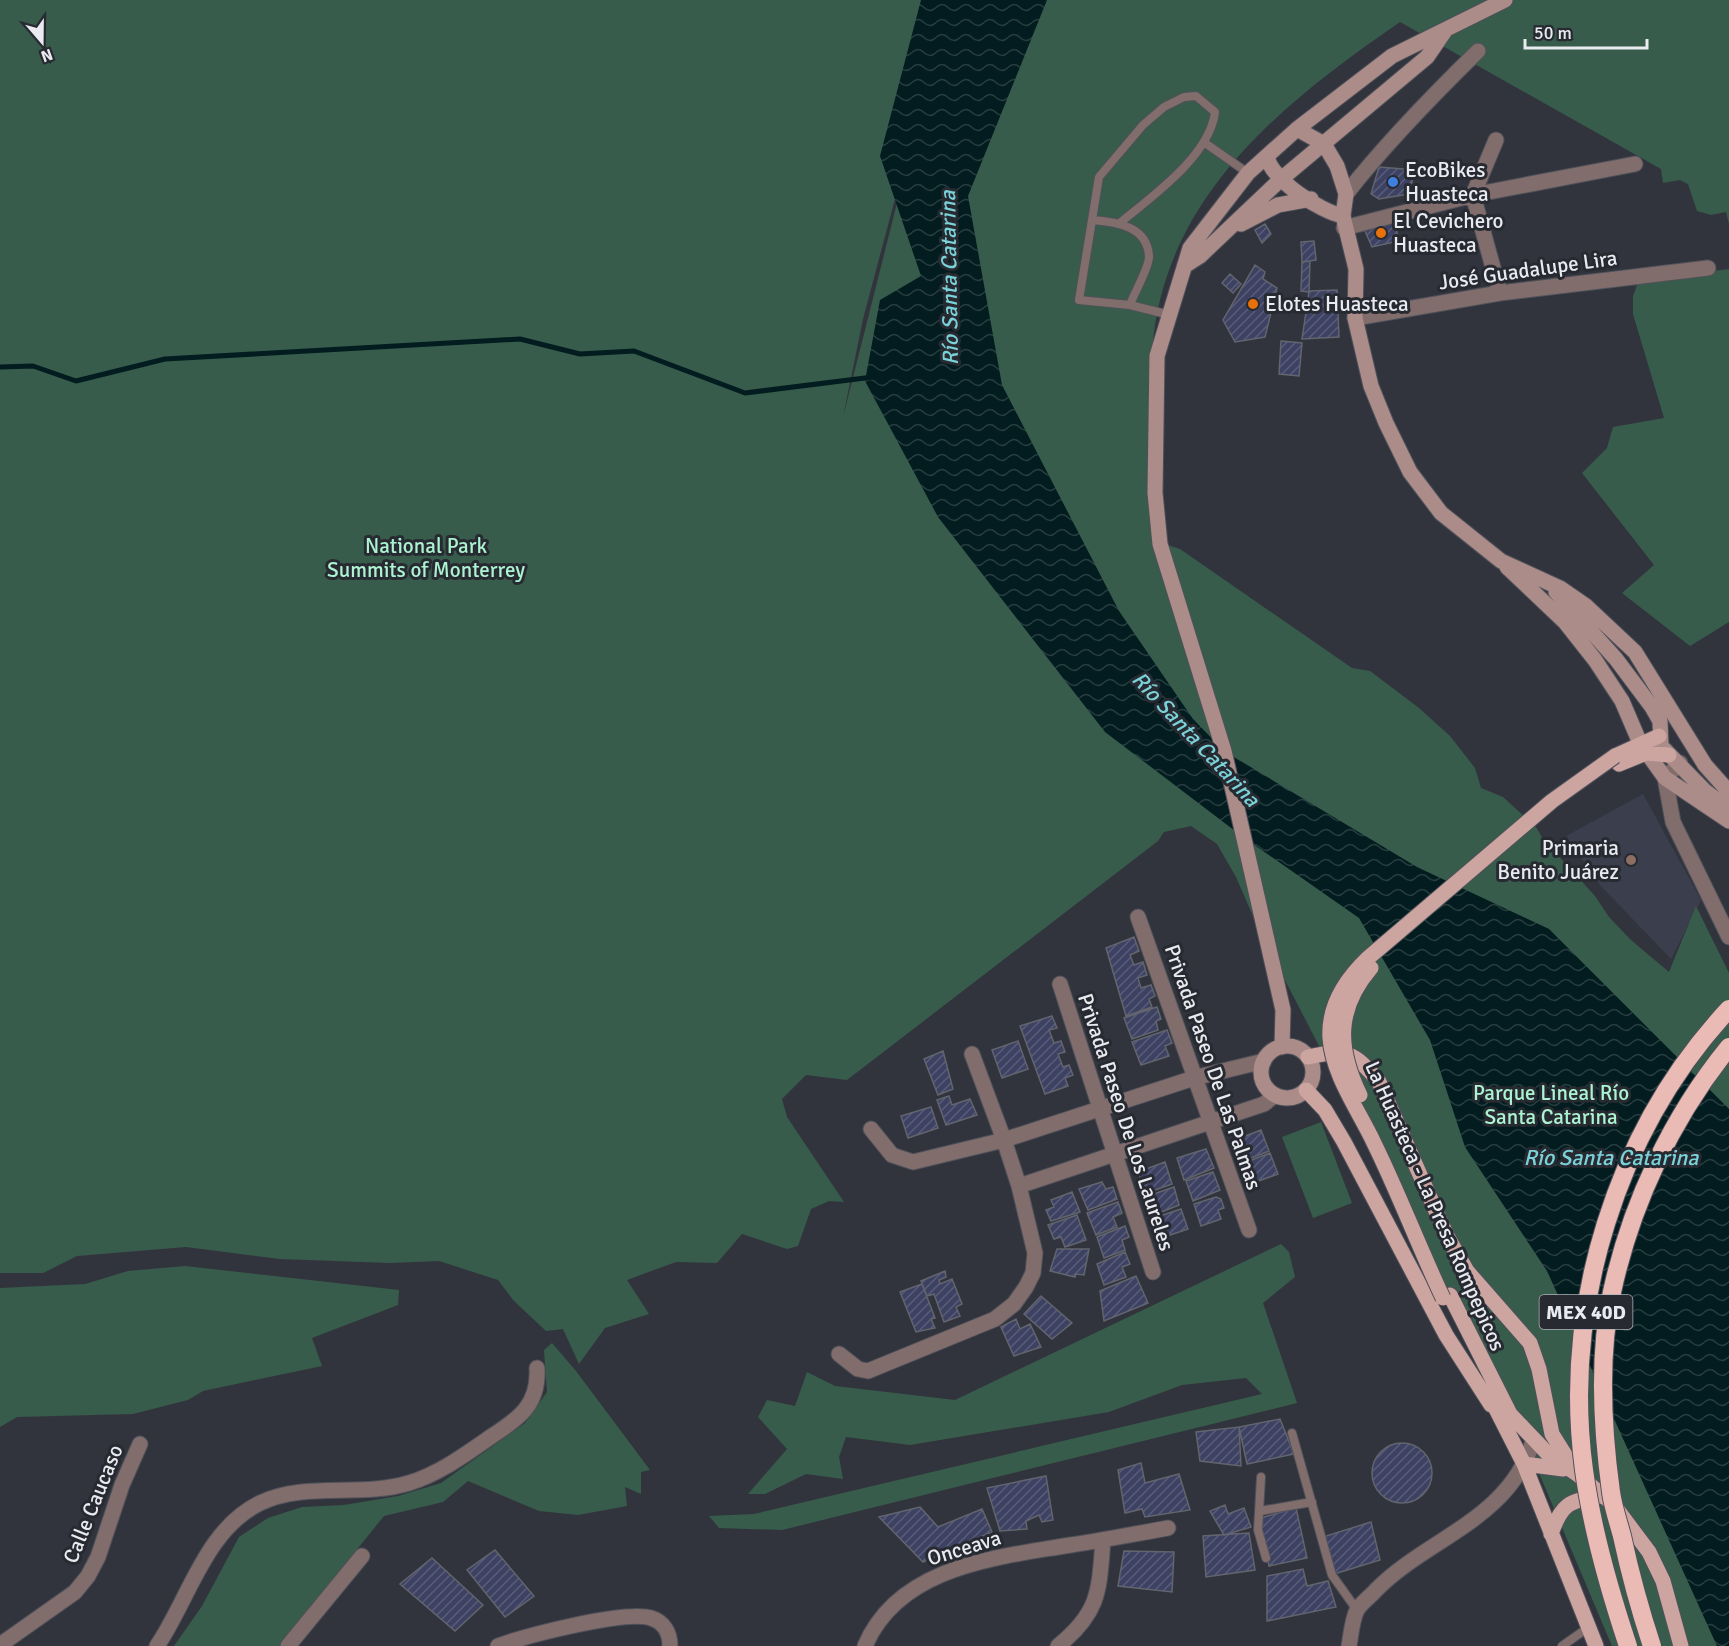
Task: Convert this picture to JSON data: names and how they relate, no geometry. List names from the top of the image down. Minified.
{"streets":{"highway":["MEX 40D"],"main road":["La Huasteca - La Presa Rompepicos"],"street":["José Guadalupe Lira","Privada Paseo De Las Palmas","Privada Paseo De Los Laureles","Calle Caucaso","Onceava"]},"water":["Río Santa Catarina"],"parks":["National Park Summits of Monterrey","Parque Lineal Río Santa Catarina"],"places":["EcoBikes Huasteca","El Cevichero Huasteca","Elotes Huasteca","Primaria Benito Juárez"],"scale_bar":"50 m","north":"bottom"}
